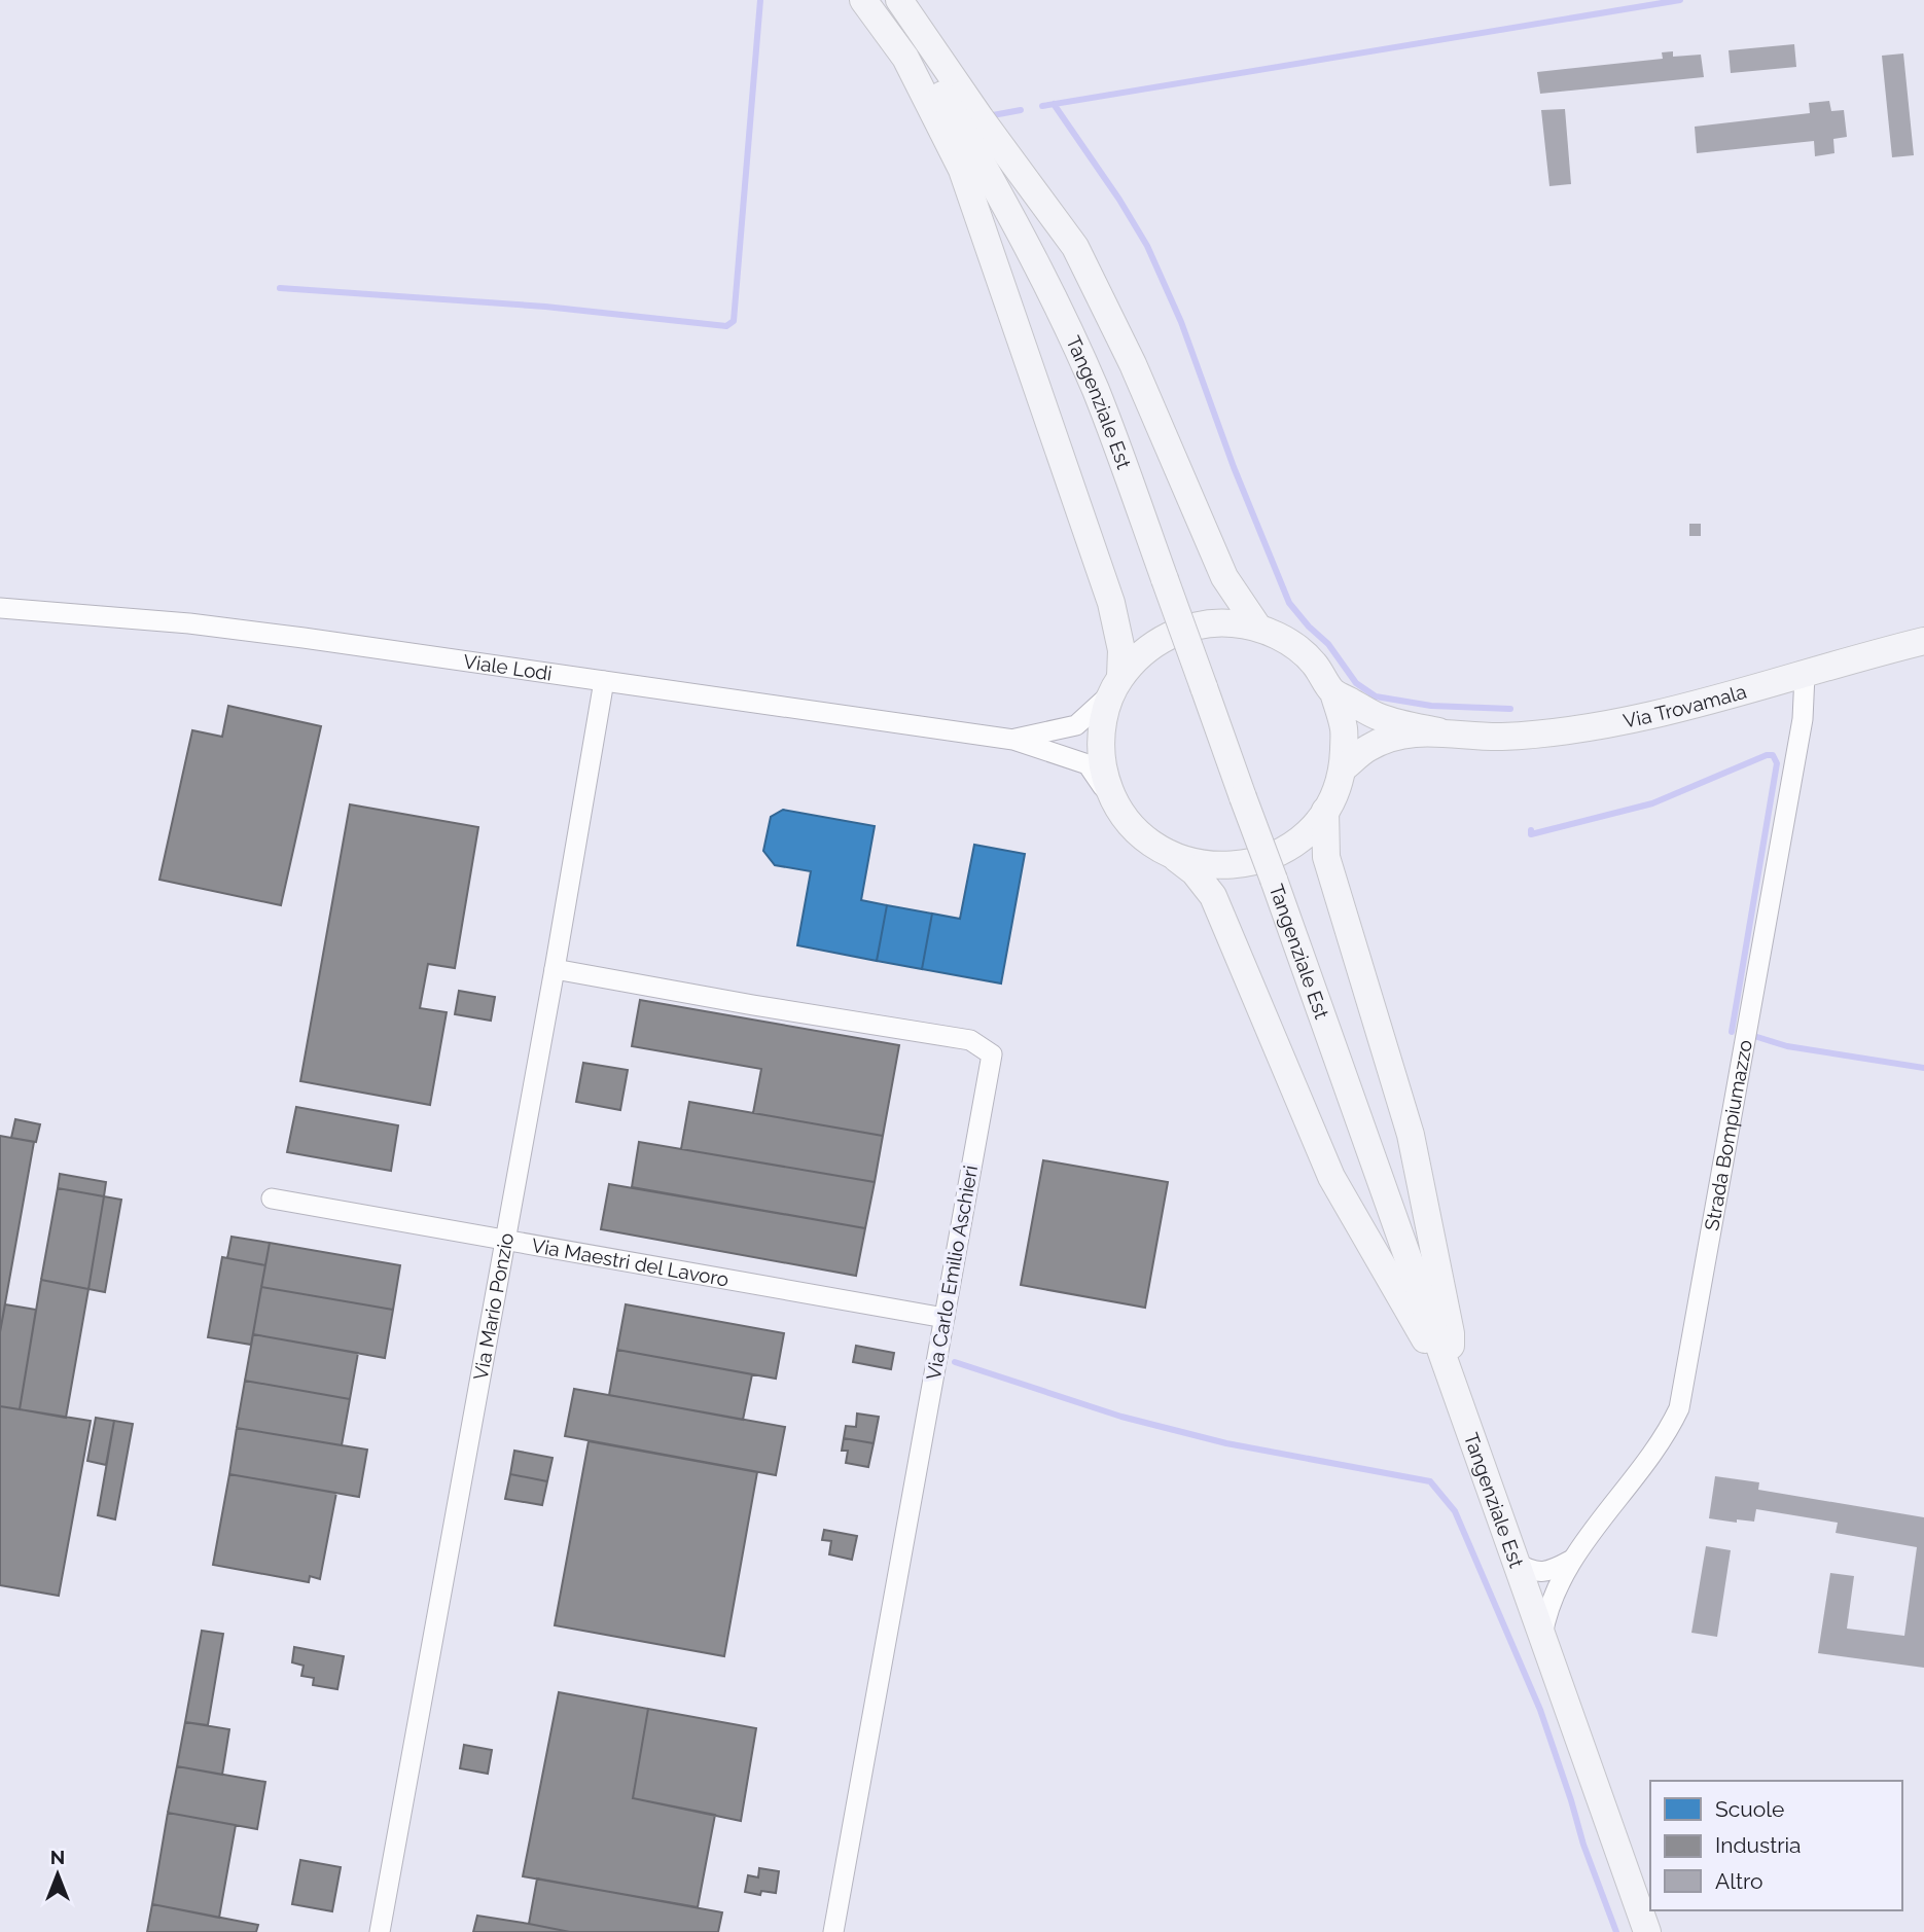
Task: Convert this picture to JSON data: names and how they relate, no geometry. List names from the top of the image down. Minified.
{"streets":{"main road":["Tangenziale Est","Via Trovamala"],"street":["Viale Lodi","Strada Bompiumazzo","Via Maestri del Lavoro","Via Carlo Emilio Aschieri","Via Mario Ponzio"]},"crossings":[["Tangenziale Est","Strada Bompiumazzo"],["Viale Lodi","Via Trovamala"],["Viale Lodi","Via Mario Ponzio"],["Via Trovamala","Strada Bompiumazzo"],["Via Maestri del Lavoro","Via Carlo Emilio Aschieri"],["Via Maestri del Lavoro","Via Mario Ponzio"],["Via Carlo Emilio Aschieri","Via Mario Ponzio"]],"legend":["Scuole","Industria","Altro"],"north":"top"}
